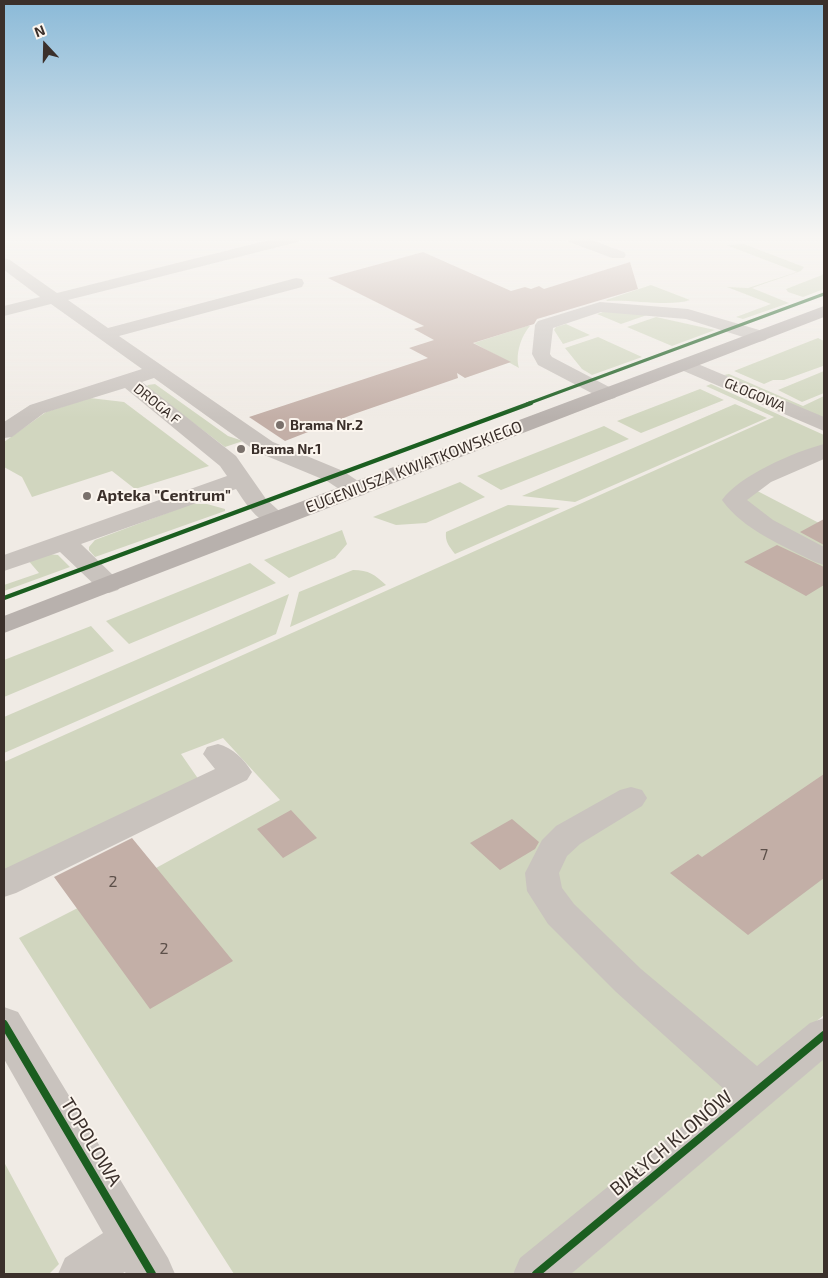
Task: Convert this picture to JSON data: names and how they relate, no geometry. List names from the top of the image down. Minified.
{"streets":{"main road":["EUGENIUSZA KWIATKOWSKIEGO"],"street":["GŁOGOWA","DROGA F","TOPOLOWA","BIAŁYCH KLONÓW"]},"crossings":[["GŁOGOWA","EUGENIUSZA KWIATKOWSKIEGO"],["DROGA F","EUGENIUSZA KWIATKOWSKIEGO"]],"places":["Brama Nr.2","Brama Nr.1","Apteka \"Centrum\""],"house_numbers":["7","2","2"],"north":"top"}
